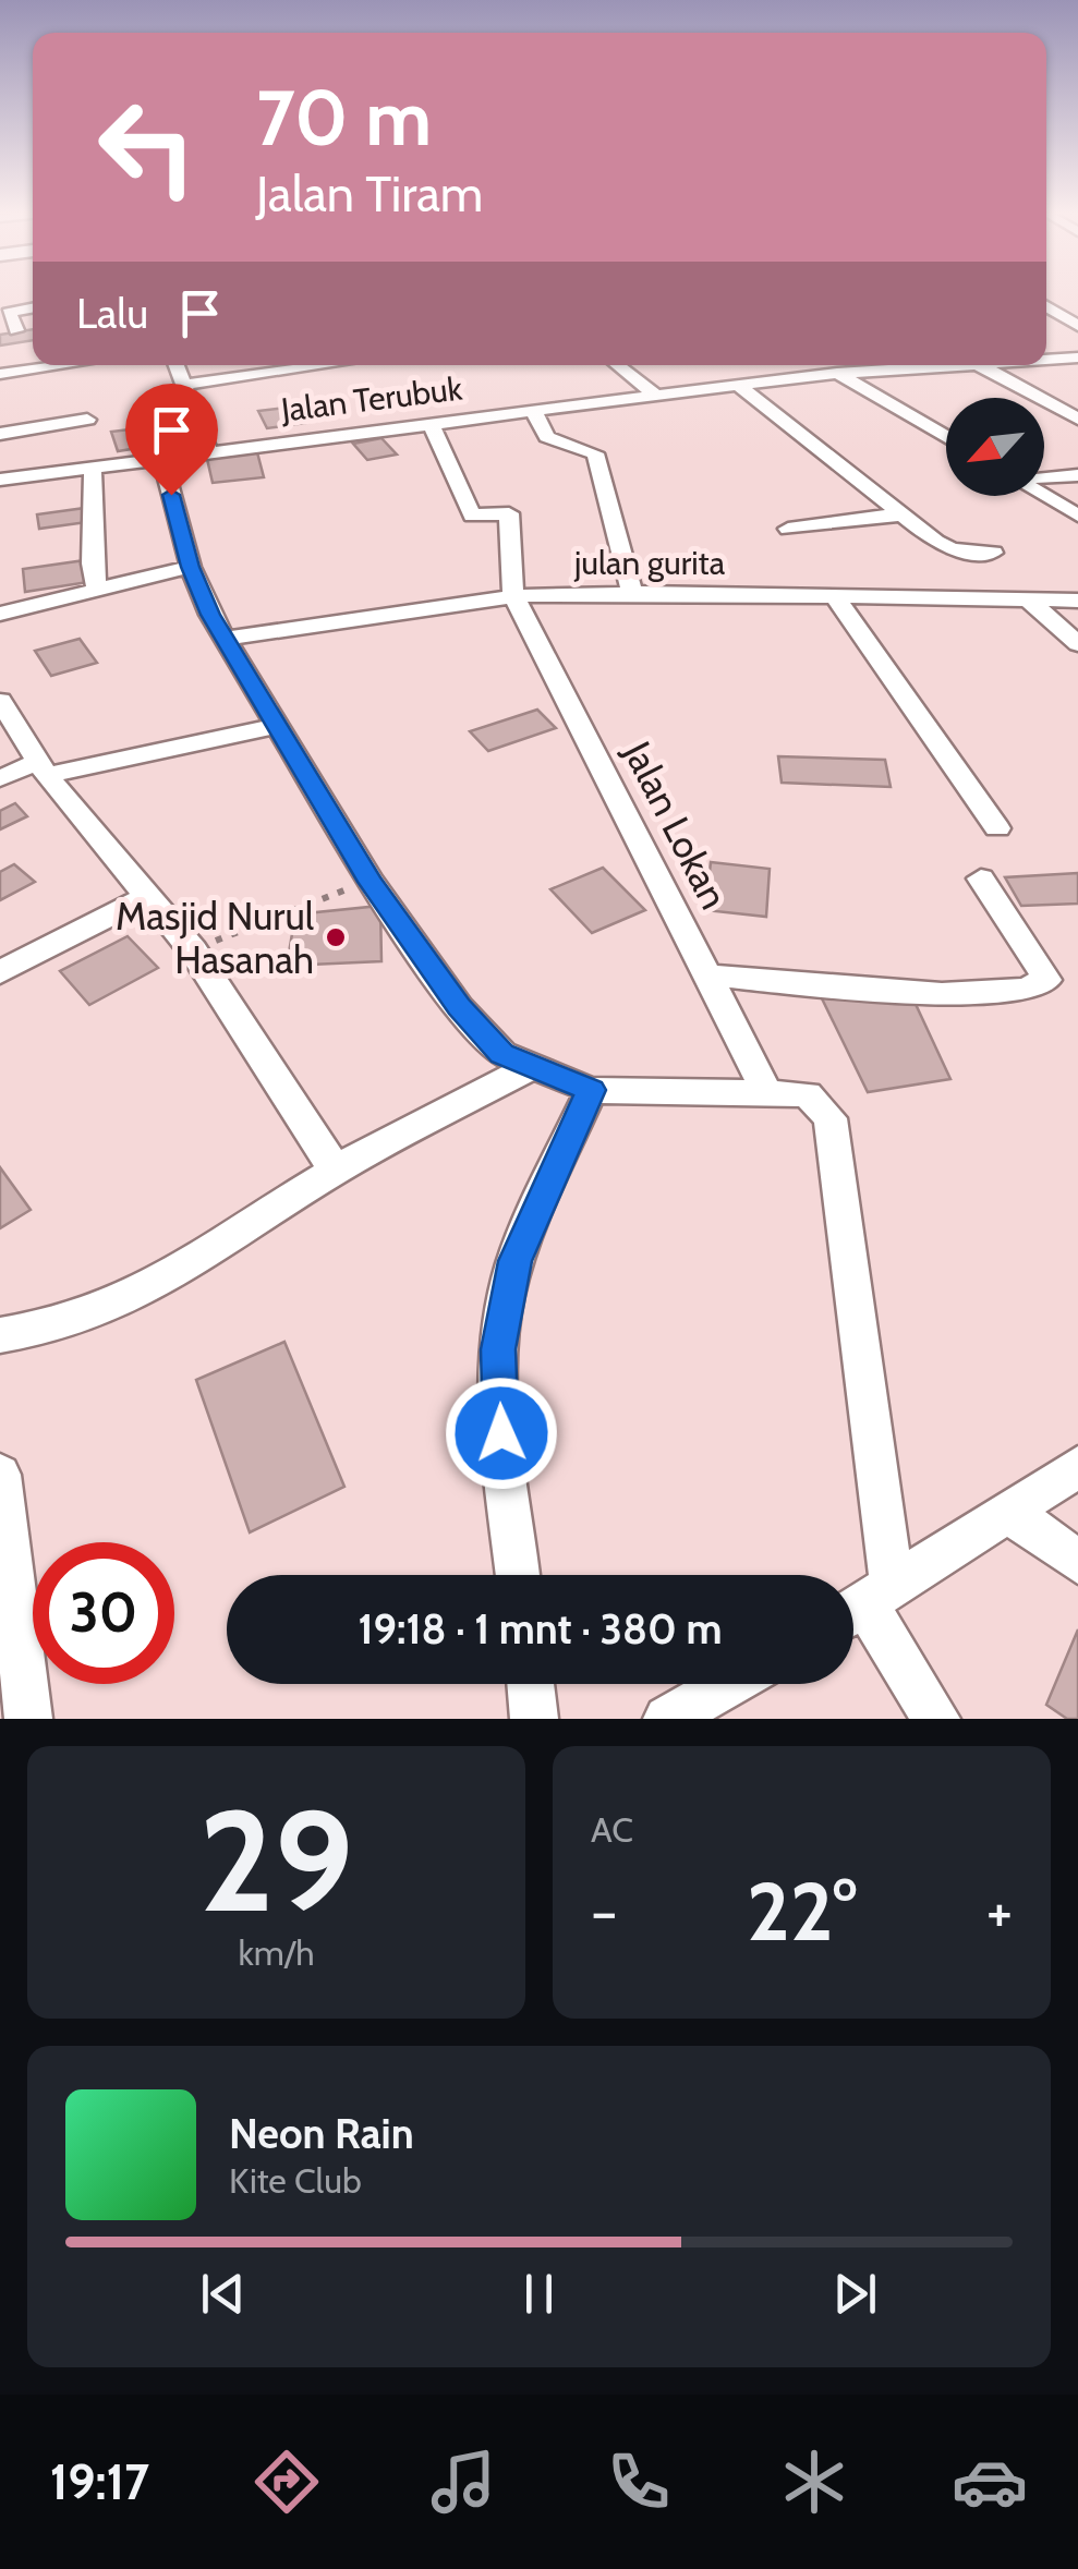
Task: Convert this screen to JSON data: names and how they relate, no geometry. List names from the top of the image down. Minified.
{"streets":{"street":["Jalan Terubuk","julan gurita","Jalan Lokan"]},"crossings":[["julan gurita","Jalan Lokan"]],"places":["Masjid Nurul Hasanah"],"north":"bottom left","page":{"turn":["70 m","Jalan Tiram"],"then":"Lalu","limit":"30","trip":"19:18 · 1 mnt · 380 m","tile":[["29","km/h"],"AC"],"heat":["−","22°","+"],"song":["Neon Rain","Kite Club"],"tabs":"19:17"}}
